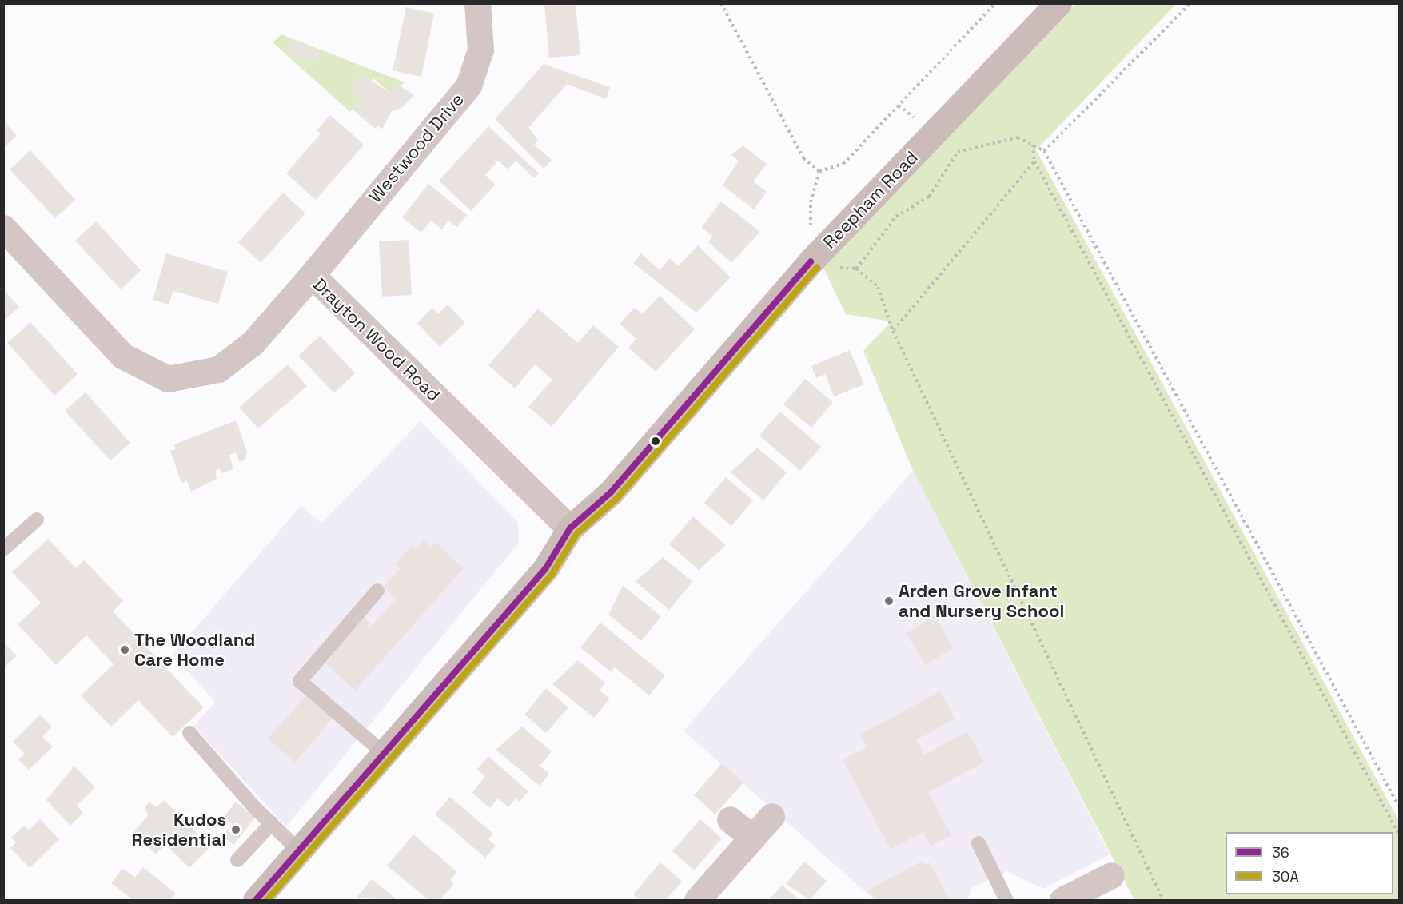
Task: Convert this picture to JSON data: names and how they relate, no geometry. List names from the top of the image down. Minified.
{"streets":{"street":["Westwood Drive","Reepham Road","Drayton Wood Road"]},"crossings":[["Westwood Drive","Drayton Wood Road"],["Reepham Road","Drayton Wood Road"]],"places":["Arden Grove Infant and Nursery School","The Woodland Care Home","Kudos Residential"],"lines":["transit line 36","transit line 30A"],"legend":["36","30A"]}
